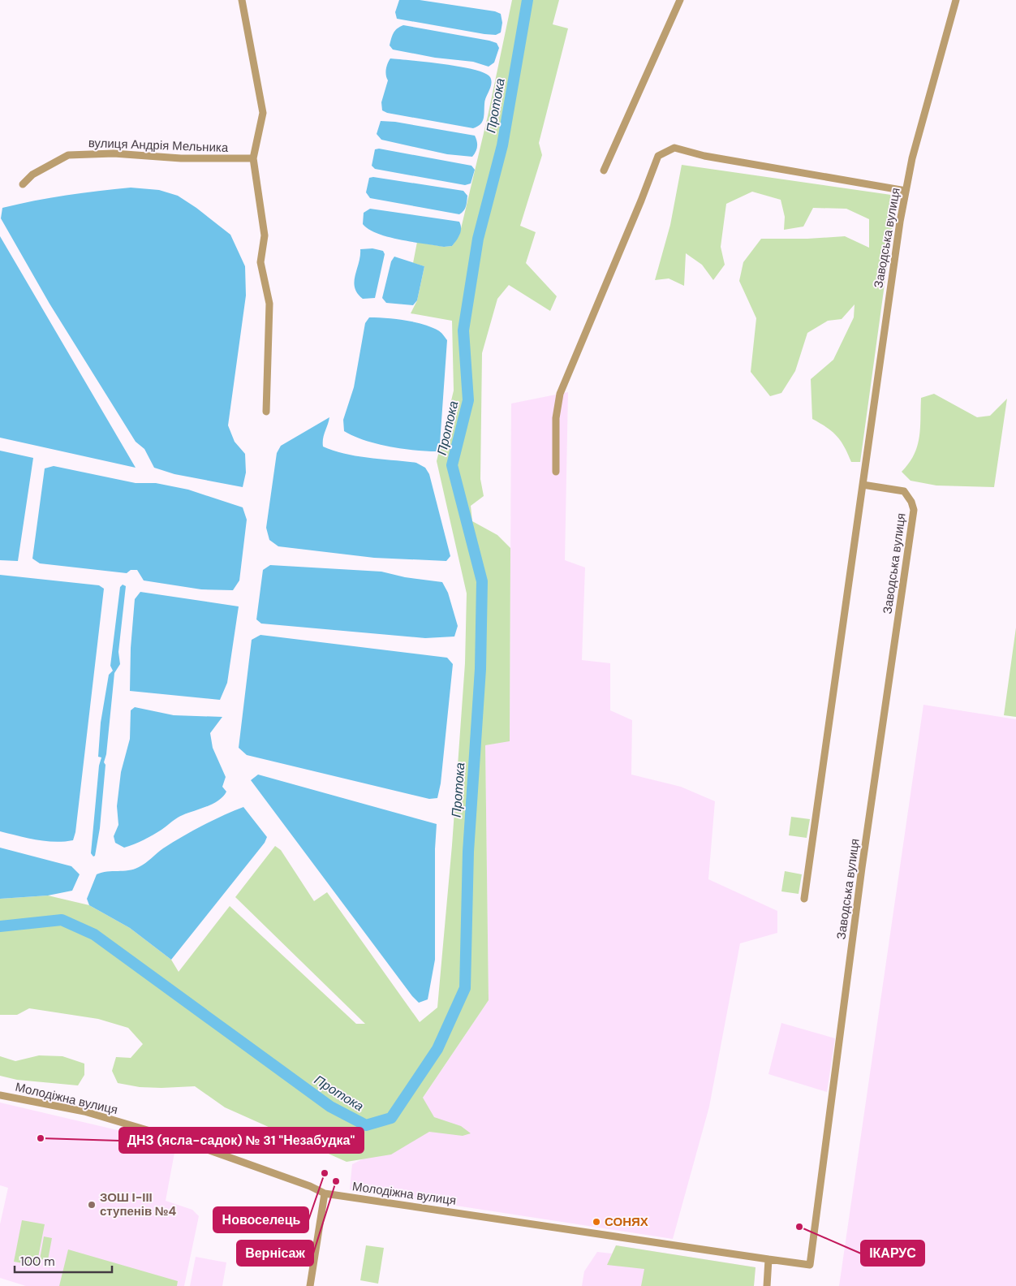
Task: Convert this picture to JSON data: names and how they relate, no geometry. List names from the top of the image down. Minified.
{"streets":{"street":["вулиця Андрія Мельника","Заводська вулиця","Молодіжна вулиця"]},"crossings":[["Заводська вулиця","Молодіжна вулиця"]],"water":["Протока"],"places":["ДНЗ (ясла-садок) № 31 \"Незабудка\"","Новоселець","Вернісаж","ЗОШ І-ІІІ ступенів №4","СОНЯХ","ІКАРУС"],"scale_bar":"100 m"}
